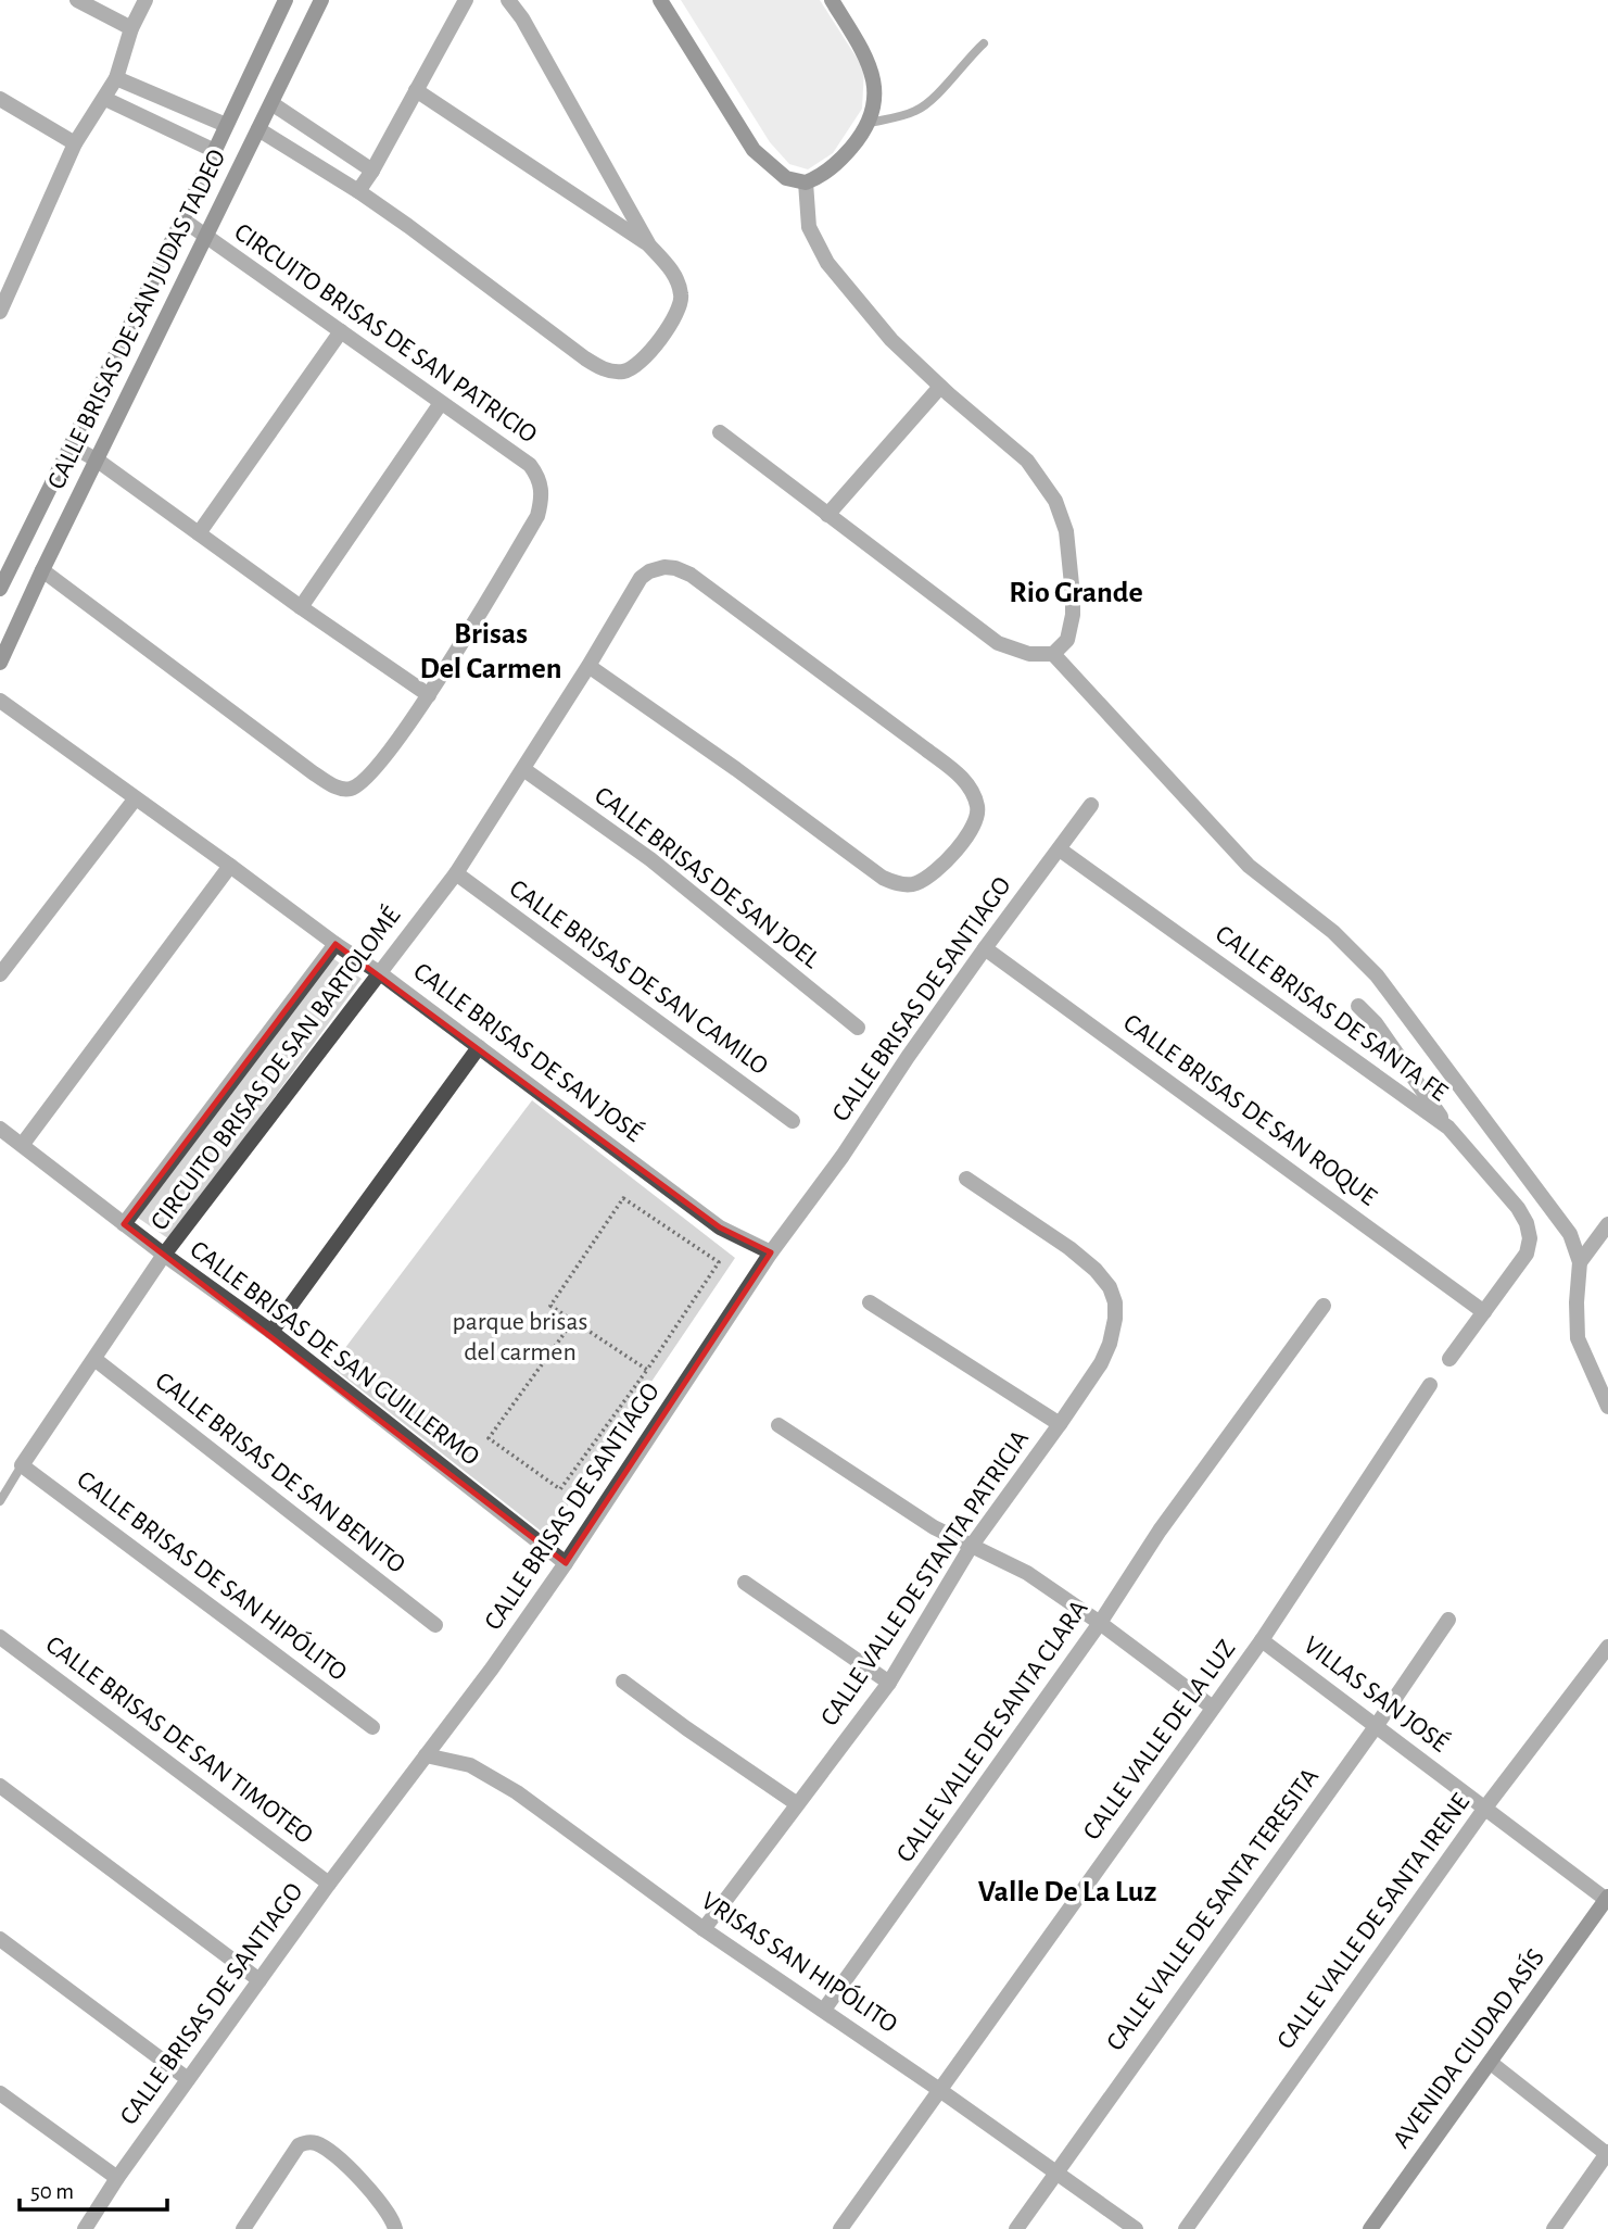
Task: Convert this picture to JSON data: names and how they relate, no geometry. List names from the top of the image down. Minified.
{"streets":{"street":["CALLE BRISAS DE SAN JUDAS TADEO","CIRCUITO BRISAS DE SAN PATRICIO","CALLE BRISAS DE SAN JOEL","CALLE BRISAS DE SAN CAMILO","CALLE BRISAS DE SANTIAGO","CALLE BRISAS DE SANTA FE","CALLE BRISAS DE SAN JOSÉ","CIRCUITO BRISAS DE SAN BARTOLOMÉ","CALLE BRISAS DE SAN ROQUE","CALLE BRISAS DE SAN GUILLERMO","CALLE BRISAS DE SAN BENITO","CALLE BRISAS DE SAN HIPÓLITO","CALLE VALLE DE STANTA PATRICIA","VILLAS SAN JOSÉ","CALLE VALLE DE SANTA CLARA","CALLE BRISAS DE SAN TIMOTEO","CALLE VALLE DE LA LUZ","CALLE VALLE DE SANTA TERESITA","CALLE VALLE DE SANTA IRENE","VRISAS SAN HIPÓLITO","AVENIDA CIUDAD ASÍS"]},"crossings":[["CALLE BRISAS DE SAN JUDAS TADEO","CIRCUITO BRISAS DE SAN PATRICIO"],["CALLE BRISAS DE SAN JOEL","CIRCUITO BRISAS DE SAN BARTOLOMÉ"],["CALLE BRISAS DE SAN CAMILO","CIRCUITO BRISAS DE SAN BARTOLOMÉ"],["CALLE BRISAS DE SANTIAGO","CALLE BRISAS DE SANTA FE"],["CALLE BRISAS DE SANTIAGO","CALLE BRISAS DE SAN JOSÉ"],["CALLE BRISAS DE SANTIAGO","CALLE BRISAS DE SAN ROQUE"],["CALLE BRISAS DE SANTIAGO","CALLE BRISAS DE SAN GUILLERMO"],["CALLE BRISAS DE SANTIAGO","CALLE BRISAS DE SAN TIMOTEO"],["CALLE BRISAS DE SANTIAGO","VRISAS SAN HIPÓLITO"],["CALLE BRISAS DE SANTA FE","CALLE BRISAS DE SAN ROQUE"],["CALLE BRISAS DE SAN JOSÉ","CIRCUITO BRISAS DE SAN BARTOLOMÉ"],["CIRCUITO BRISAS DE SAN BARTOLOMÉ","CALLE BRISAS DE SAN GUILLERMO"],["CIRCUITO BRISAS DE SAN BARTOLOMÉ","CALLE BRISAS DE SAN BENITO"],["CIRCUITO BRISAS DE SAN BARTOLOMÉ","CALLE BRISAS DE SAN HIPÓLITO"],["CALLE VALLE DE STANTA PATRICIA","VRISAS SAN HIPÓLITO"],["VILLAS SAN JOSÉ","CALLE VALLE DE LA LUZ"],["VILLAS SAN JOSÉ","CALLE VALLE DE SANTA TERESITA"],["VILLAS SAN JOSÉ","CALLE VALLE DE SANTA IRENE"],["VILLAS SAN JOSÉ","AVENIDA CIUDAD ASÍS"],["CALLE VALLE DE SANTA CLARA","VRISAS SAN HIPÓLITO"],["CALLE VALLE DE LA LUZ","VRISAS SAN HIPÓLITO"],["CALLE VALLE DE SANTA TERESITA","VRISAS SAN HIPÓLITO"]],"districts":["Rio Grande","Brisas Del Carmen","Valle De La Luz"],"parks":["parque brisas del carmen"],"scale_bar":"50 m"}
